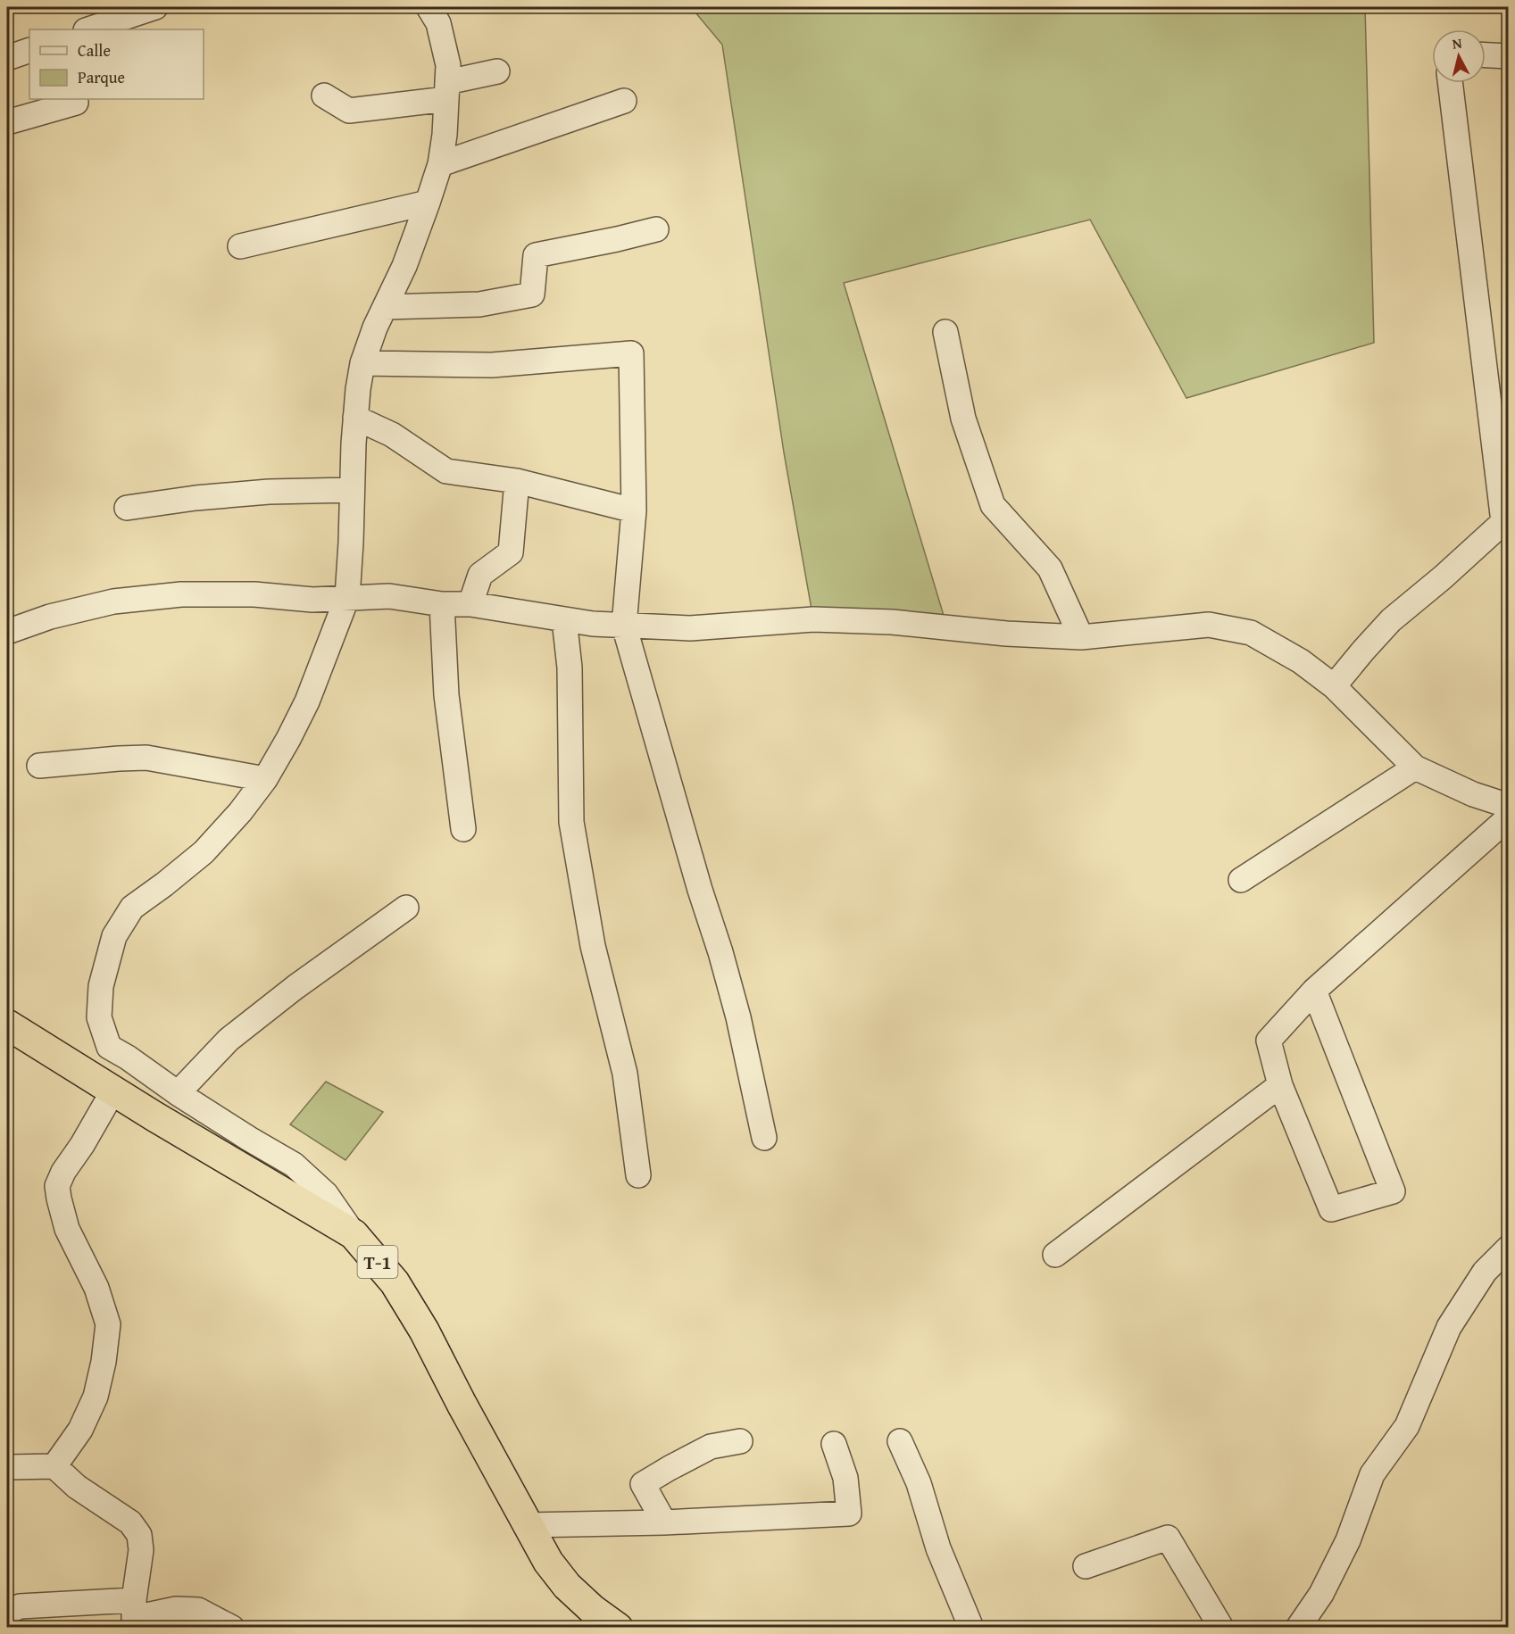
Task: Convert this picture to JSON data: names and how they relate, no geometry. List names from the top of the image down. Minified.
{"streets":{"highway":["T-1"]},"legend":["Calle","Parque"],"north":"top"}
